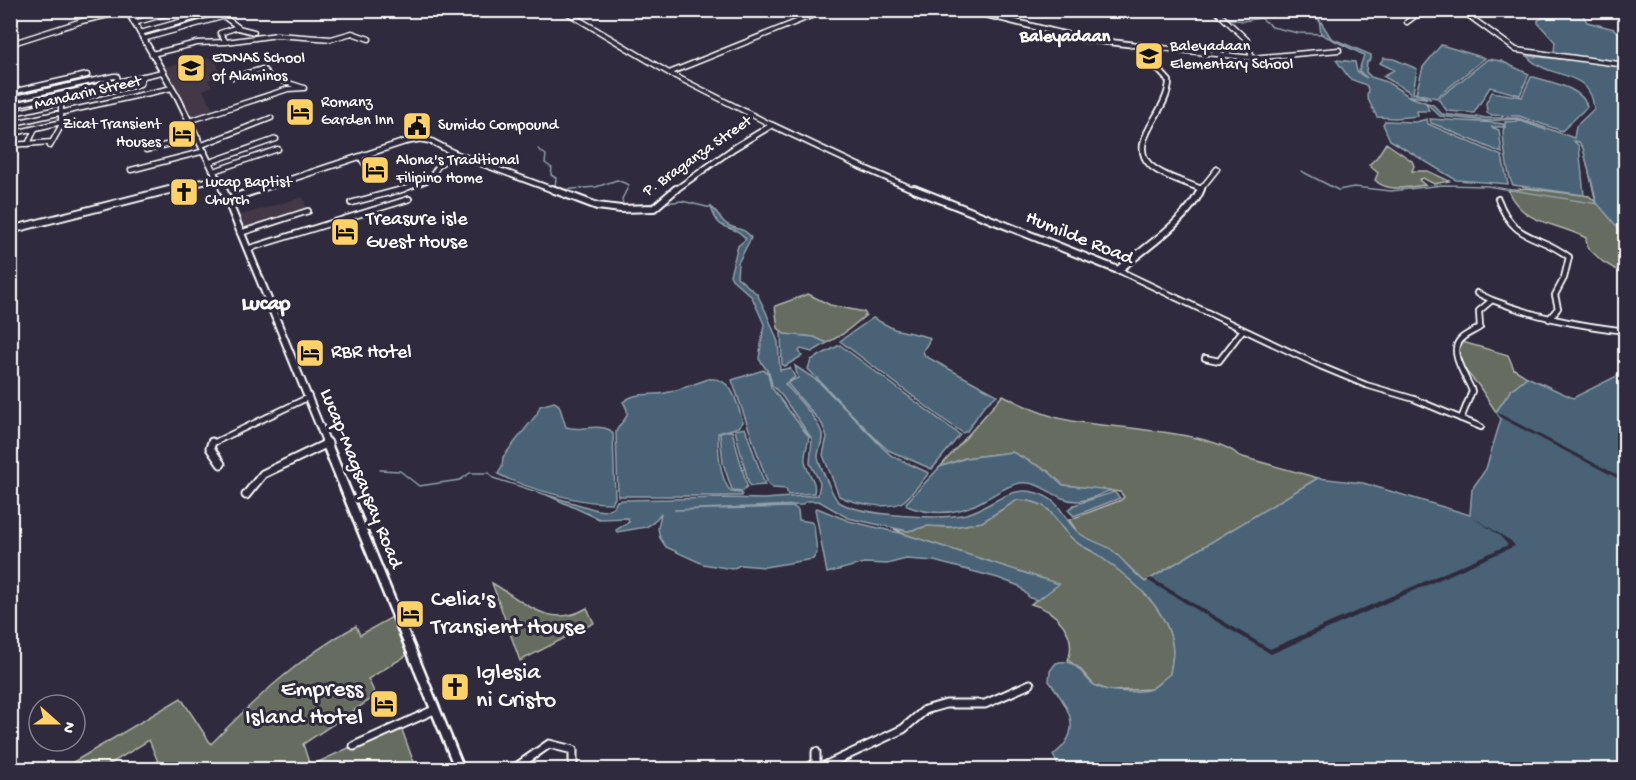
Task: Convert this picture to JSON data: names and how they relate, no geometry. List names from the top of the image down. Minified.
{"streets":{"street":["Mandarin Street","P. Braganza Street","Humilde Road","Lucap-Magsaysay Road"]},"crossings":[["Mandarin Street","Lucap-Magsaysay Road"],["P. Braganza Street","Humilde Road"],["P. Braganza Street","Lucap-Magsaysay Road"]],"districts":["Baleyadaan","Lucap"],"places":{"school or university":["Baleyadaan Elementary School","EDNAS School of Alaminos"],"hotel":["Romanz Garden Inn","Zicat Transient Houses","Alona's Traditional Filipino Home","Treasure isle Guest House","RBR Hotel","Celia's Transient House","Empress Island Hotel"],"public building":["Sumido Compound"],"church":["Lucap Baptist Church","Iglesia ni Cristo"]},"north":"right"}
